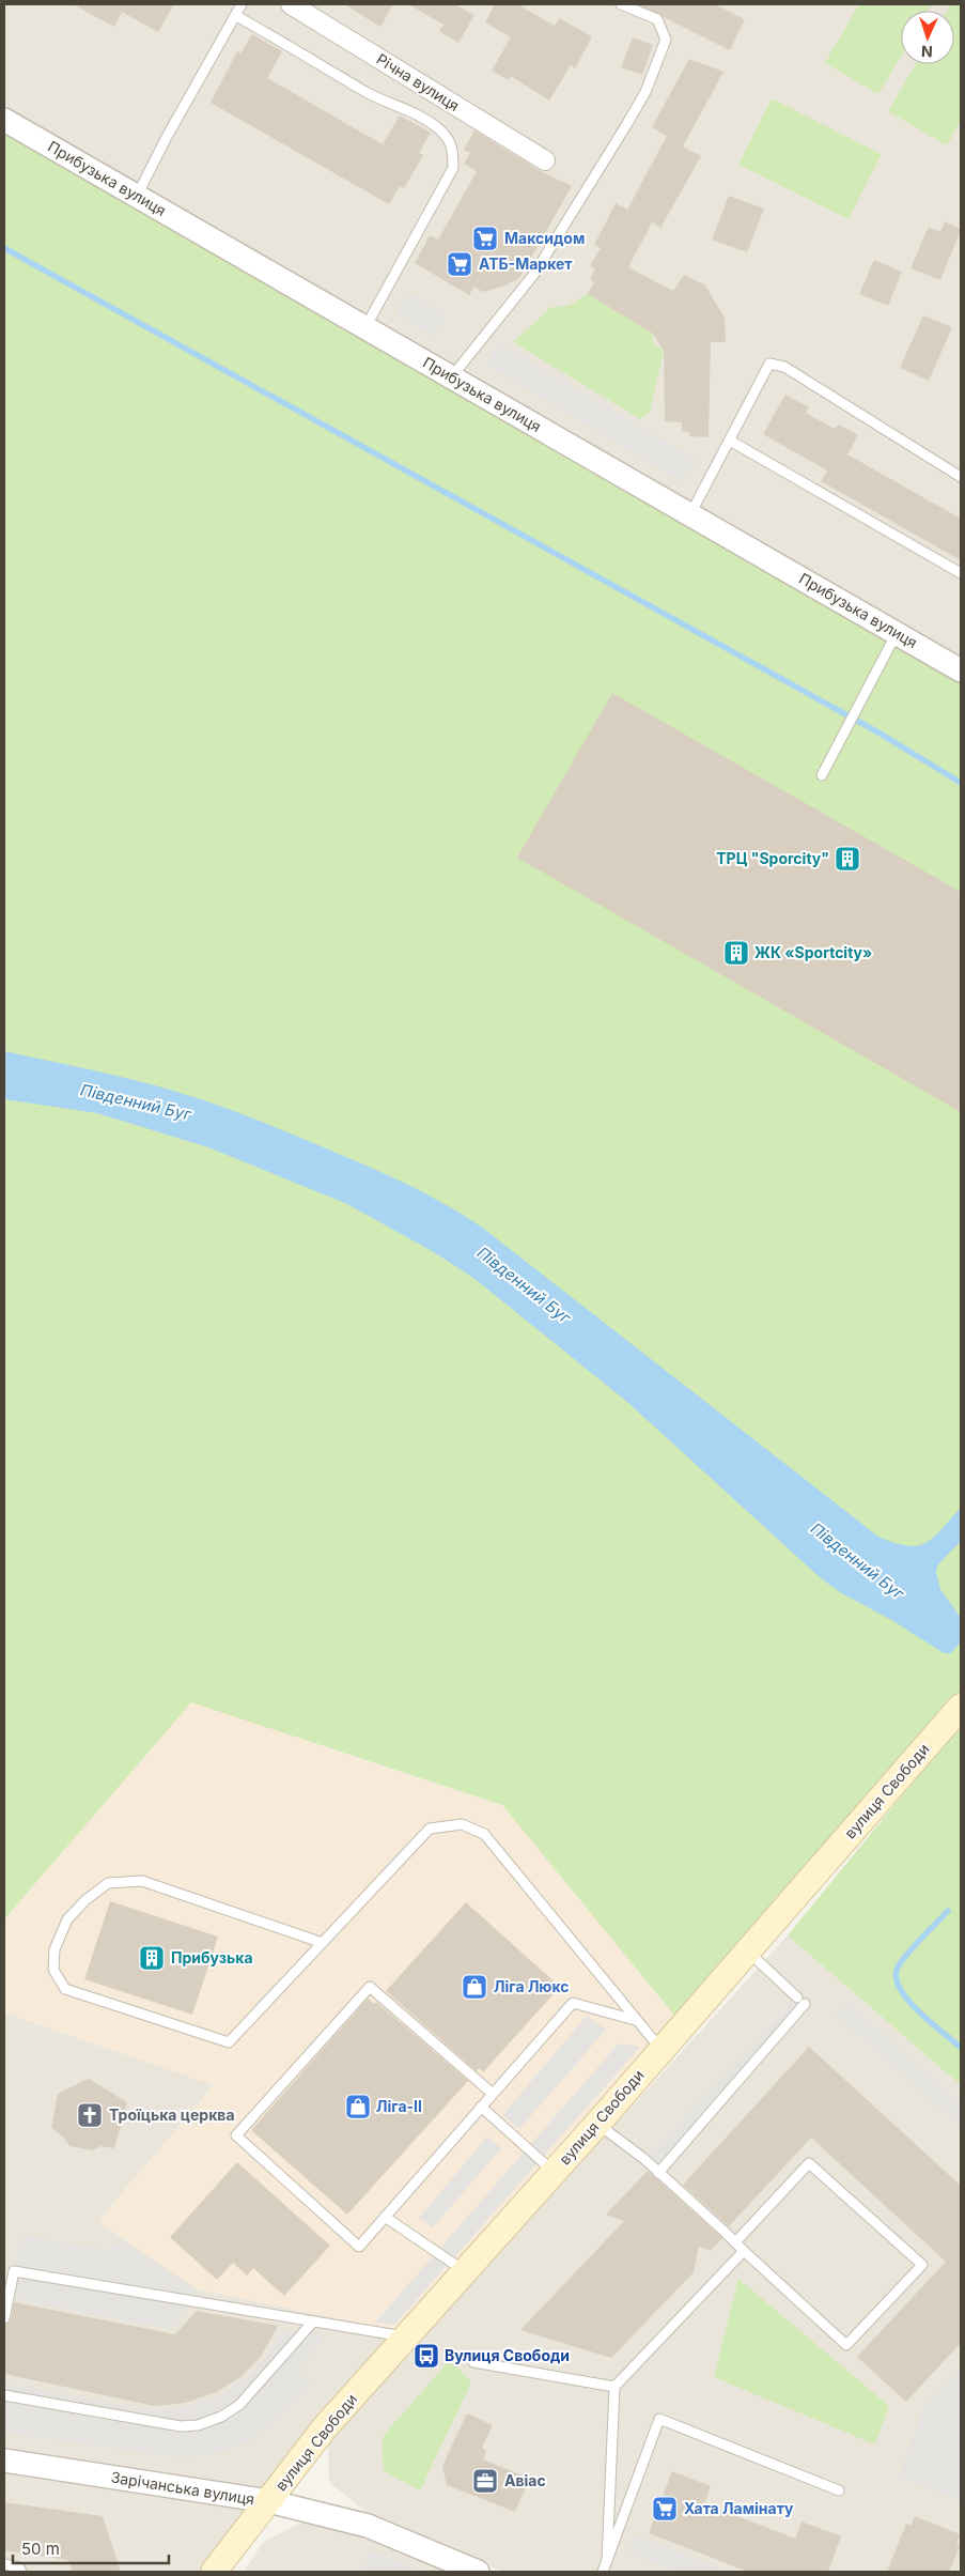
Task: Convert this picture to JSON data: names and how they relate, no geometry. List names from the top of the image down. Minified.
{"streets":{"main road":["вулиця Свободи"],"street":["Річна вулиця","Прибузька вулиця","Зарічанська вулиця"]},"crossings":[["вулиця Свободи","Зарічанська вулиця"]],"water":["Південний Буг"],"places":{"supermarket":["Максидом","АТБ-Маркет","Хата Ламінату"],"building":["ТРЦ \"Sporcity\"","ЖК «Sportcity»","Прибузька"],"shop":["Ліга Люкс","Ліга-II"],"church":["Троїцька церква"],"bus stop":["Вулиця Свободи"],"office":["Авіас"]},"scale_bar":"50 m","north":"bottom"}
